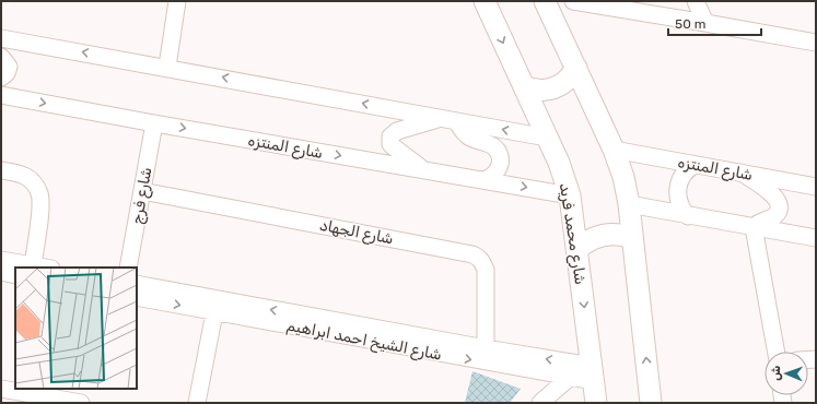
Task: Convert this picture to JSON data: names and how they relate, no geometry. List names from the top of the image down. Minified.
{"streets":{"main road":["شارع محمد فريد"],"street":["شارع المنتزه","شارع فرج","شارع الجهاد","شارع الشيخ احمد ابراهيم"]},"crossings":[["شارع المنتزه","شارع فرج"],["شارع المنتزه","شارع محمد فريد"],["شارع فرج","شارع الجهاد"],["شارع الجهاد","شارع الشيخ احمد ابراهيم"],["شارع محمد فريد","شارع الشيخ احمد ابراهيم"]],"scale_bar":"50 m","north":"left"}
